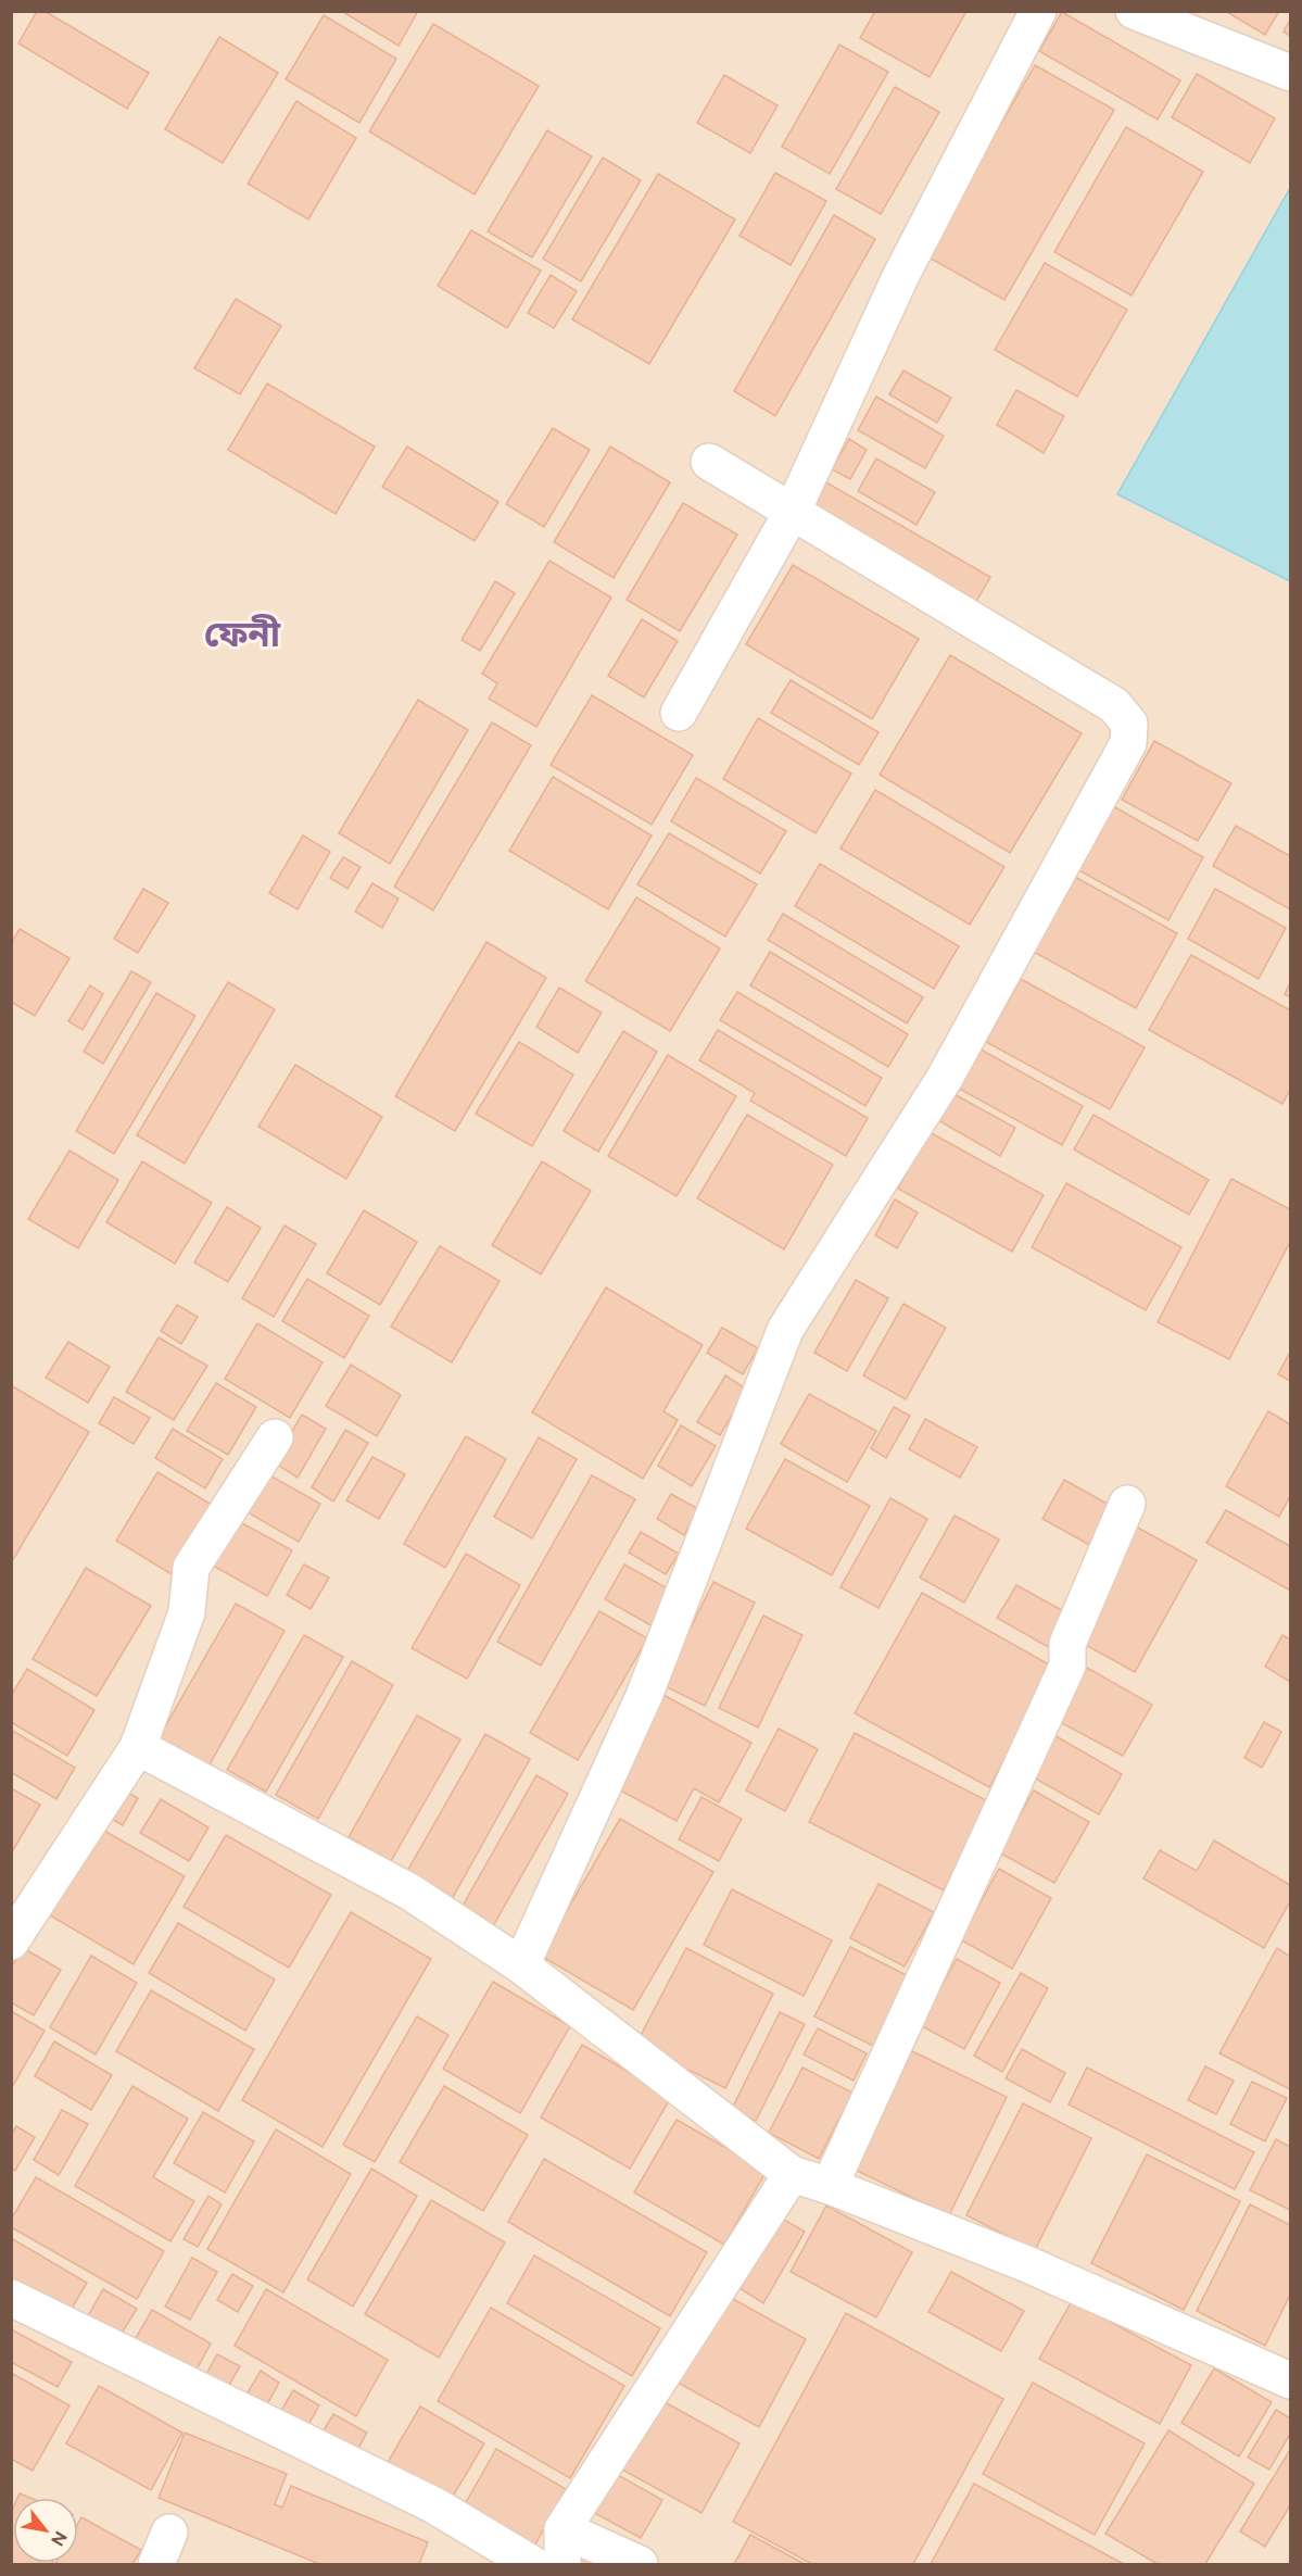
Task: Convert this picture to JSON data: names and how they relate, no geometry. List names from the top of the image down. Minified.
{"districts":["ফেনী"],"north":"bottom right"}
